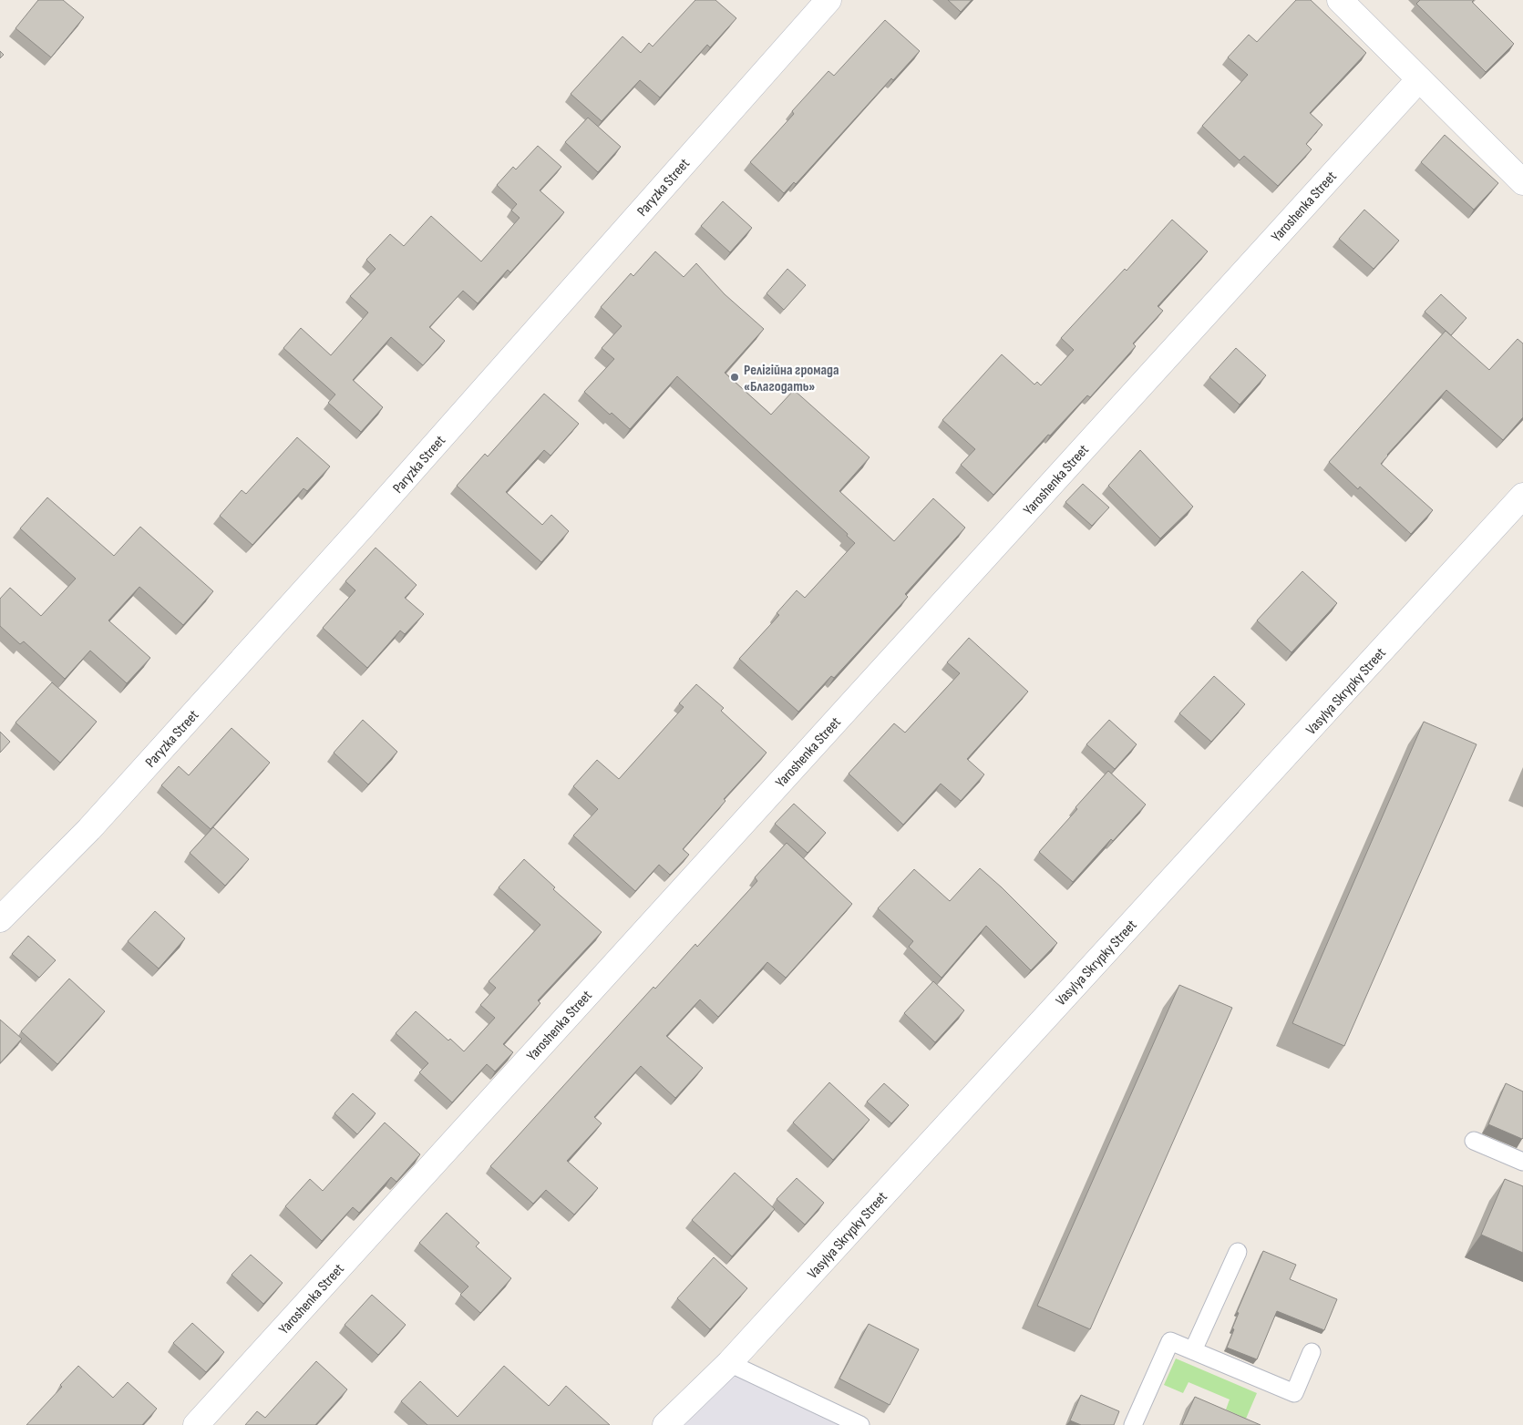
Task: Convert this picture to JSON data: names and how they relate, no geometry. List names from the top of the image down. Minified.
{"streets":{"street":["Paryzka Street","Yaroshenka Street","Vasylya Skrypky Street"]},"places":["Релігійна громада «Благодать»"]}
